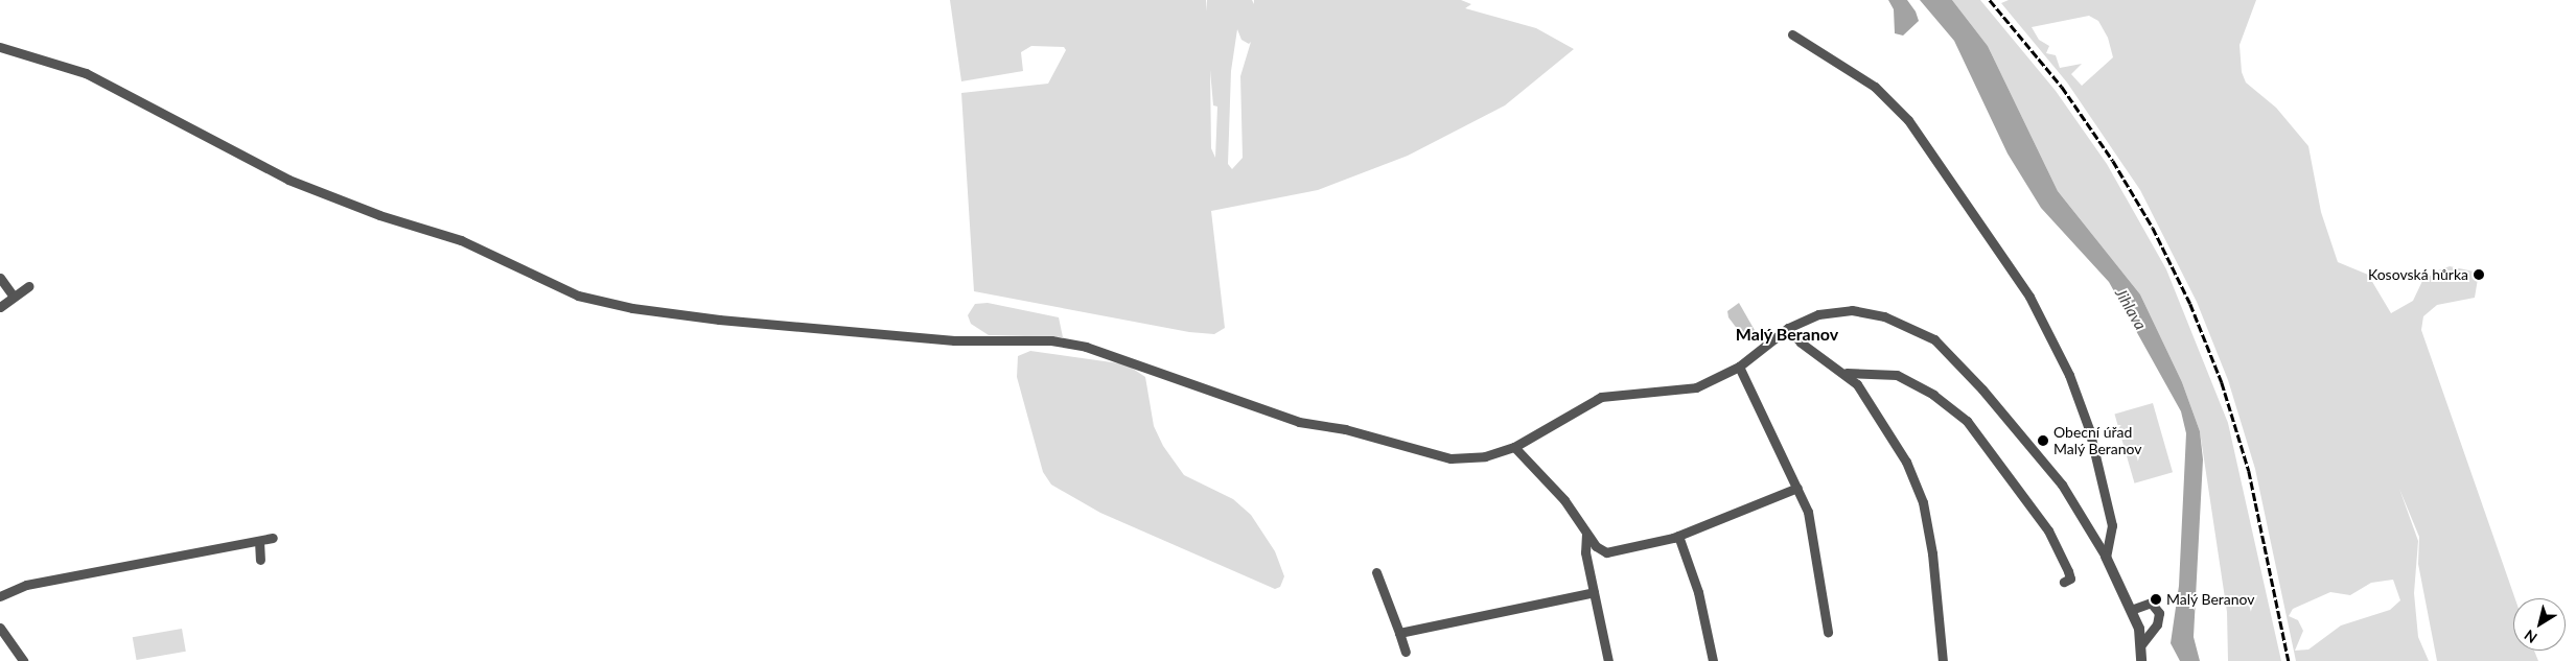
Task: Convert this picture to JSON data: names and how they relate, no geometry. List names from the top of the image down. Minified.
{"districts":["Malý Beranov"],"water":["Jihlava"],"places":["Kosovská hůrka","Obecní úřad Malý Beranov","Malý Beranov"],"north":"bottom left"}
